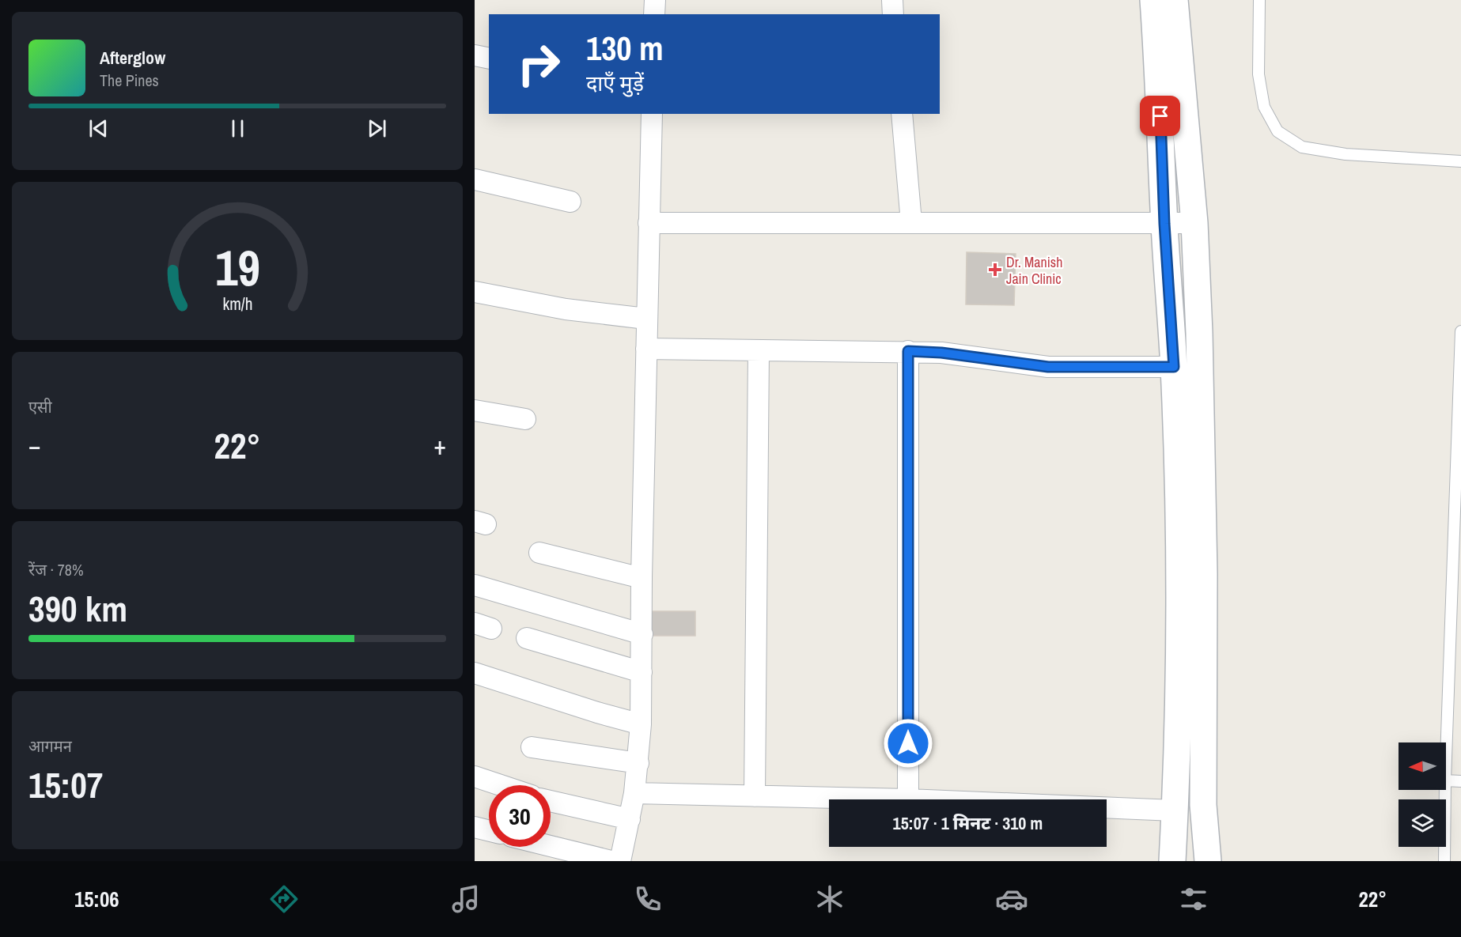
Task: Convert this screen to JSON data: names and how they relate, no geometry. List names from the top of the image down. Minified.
{"places":{"health":["Dr. Manish Jain Clinic"]},"north":"left","page":{"turn":["130 m","दाएँ मुड़ें"],"song":["Afterglow","The Pines"],"tile":["एसी",["रेंज · 78%","390 km"],["आगमन","15:07"]],"heat":["−","22°","+"],"limit":"30","trip":"15:07 · 1 मिनट · 310 m","tabs":["15:06","22°"],"gauge":["19","km/h"]}}
